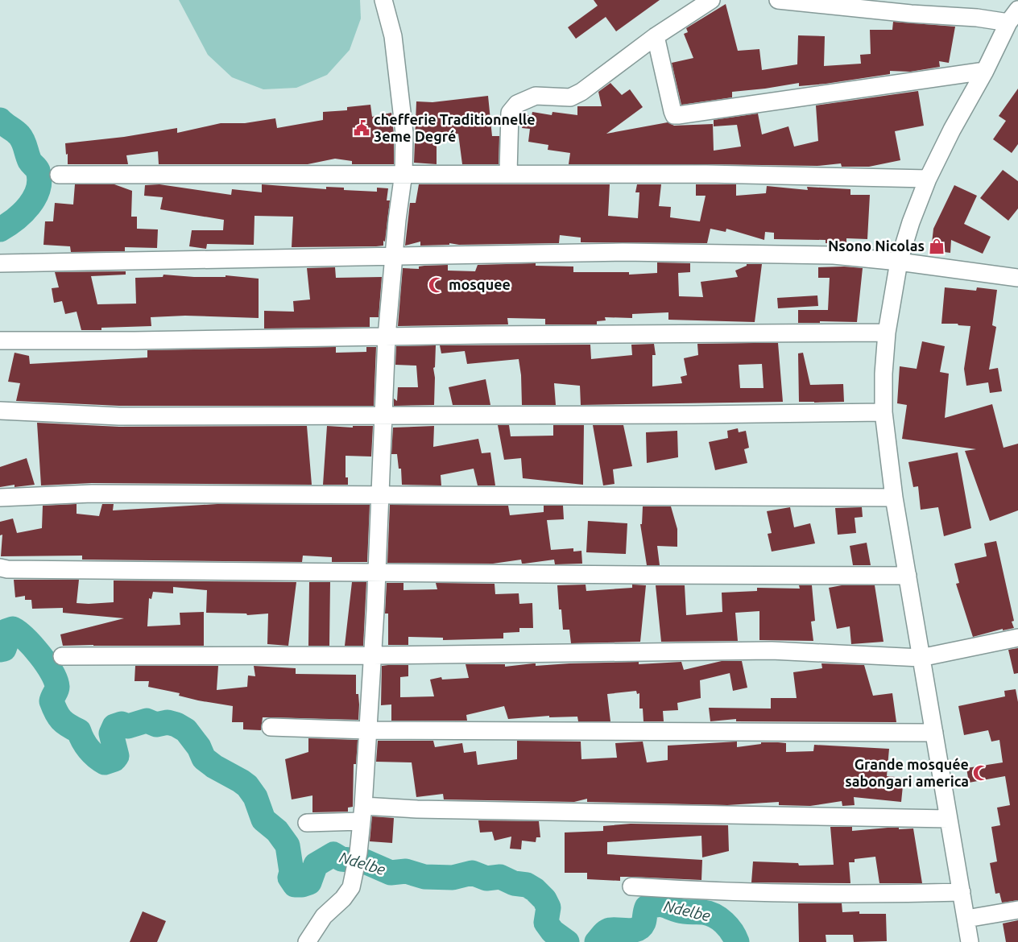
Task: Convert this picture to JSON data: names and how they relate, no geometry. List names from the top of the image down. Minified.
{"water":["Ndelbe"],"places":{"public building":["chefferie Traditionnelle 3eme Degré"],"shop":["Nsono Nicolas"],"mosque":["mosquee","Grande mosquée sabongari america"]}}
